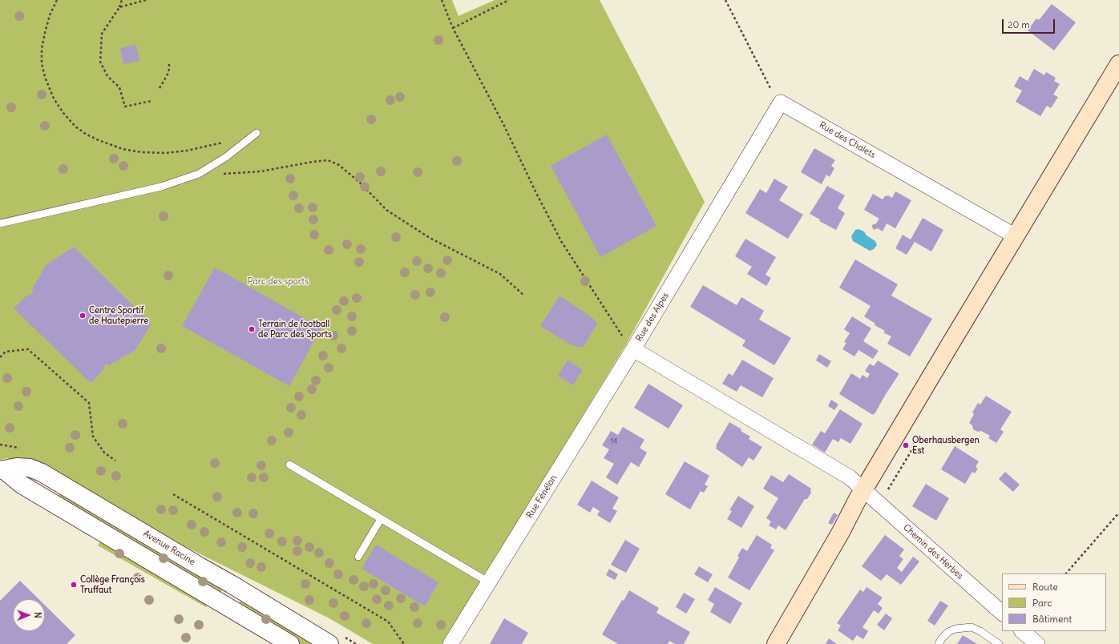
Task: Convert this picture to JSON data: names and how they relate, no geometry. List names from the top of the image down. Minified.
{"streets":{"street":["Rue des Chalets","Rue des Alpes","Rue Fénélon","Avenue Racine","Chemin des Herbes"]},"crossings":[["Rue des Chalets","Rue des Alpes"],["Rue des Alpes","Rue Fénélon"],["Rue des Alpes","Chemin des Herbes"]],"parks":["Parc des sports"],"places":["Centre Sportif de Hautepierre","Terrain de football de Parc des Sports","Oberhausbergen Est","Collège François Truffaut"],"house_numbers":["14"],"legend":["Route","Parc","Bâtiment"],"scale_bar":"20 m","north":"right"}
